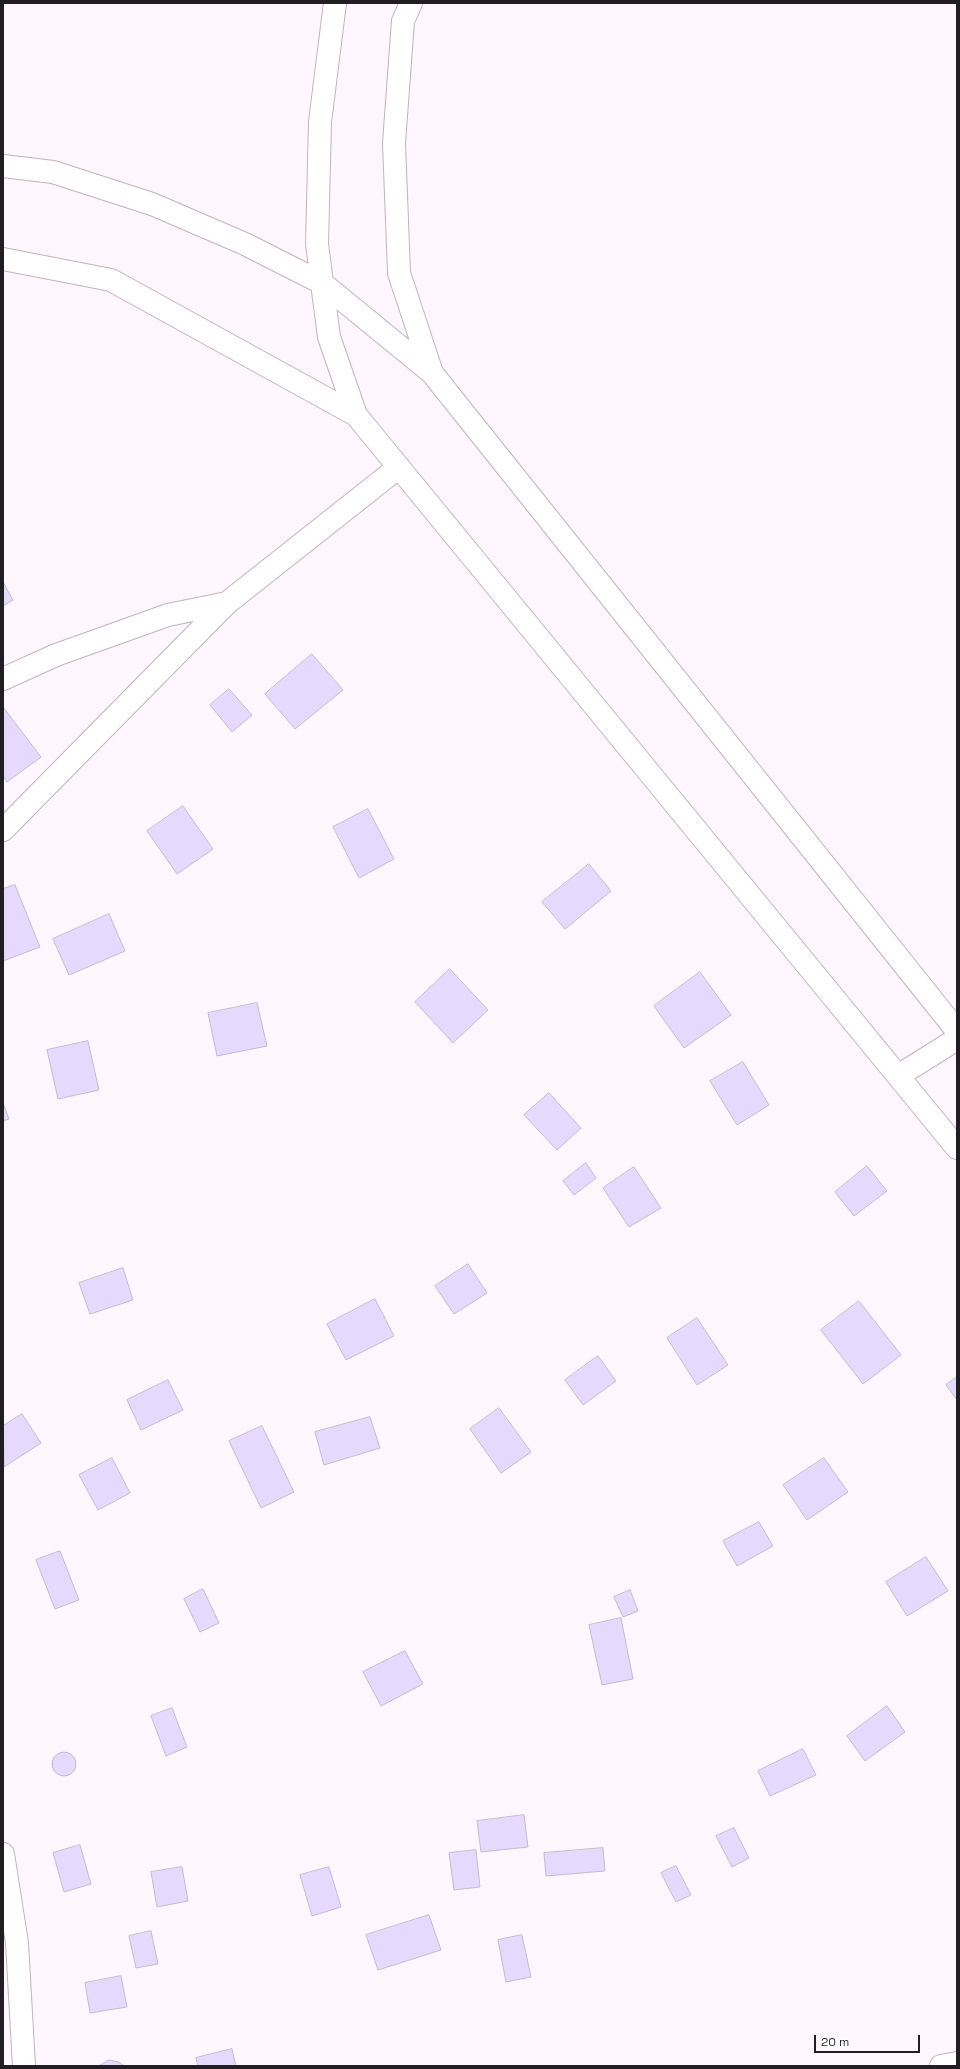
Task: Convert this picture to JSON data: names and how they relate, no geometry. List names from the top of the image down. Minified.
{"scale_bar":"20 m"}
